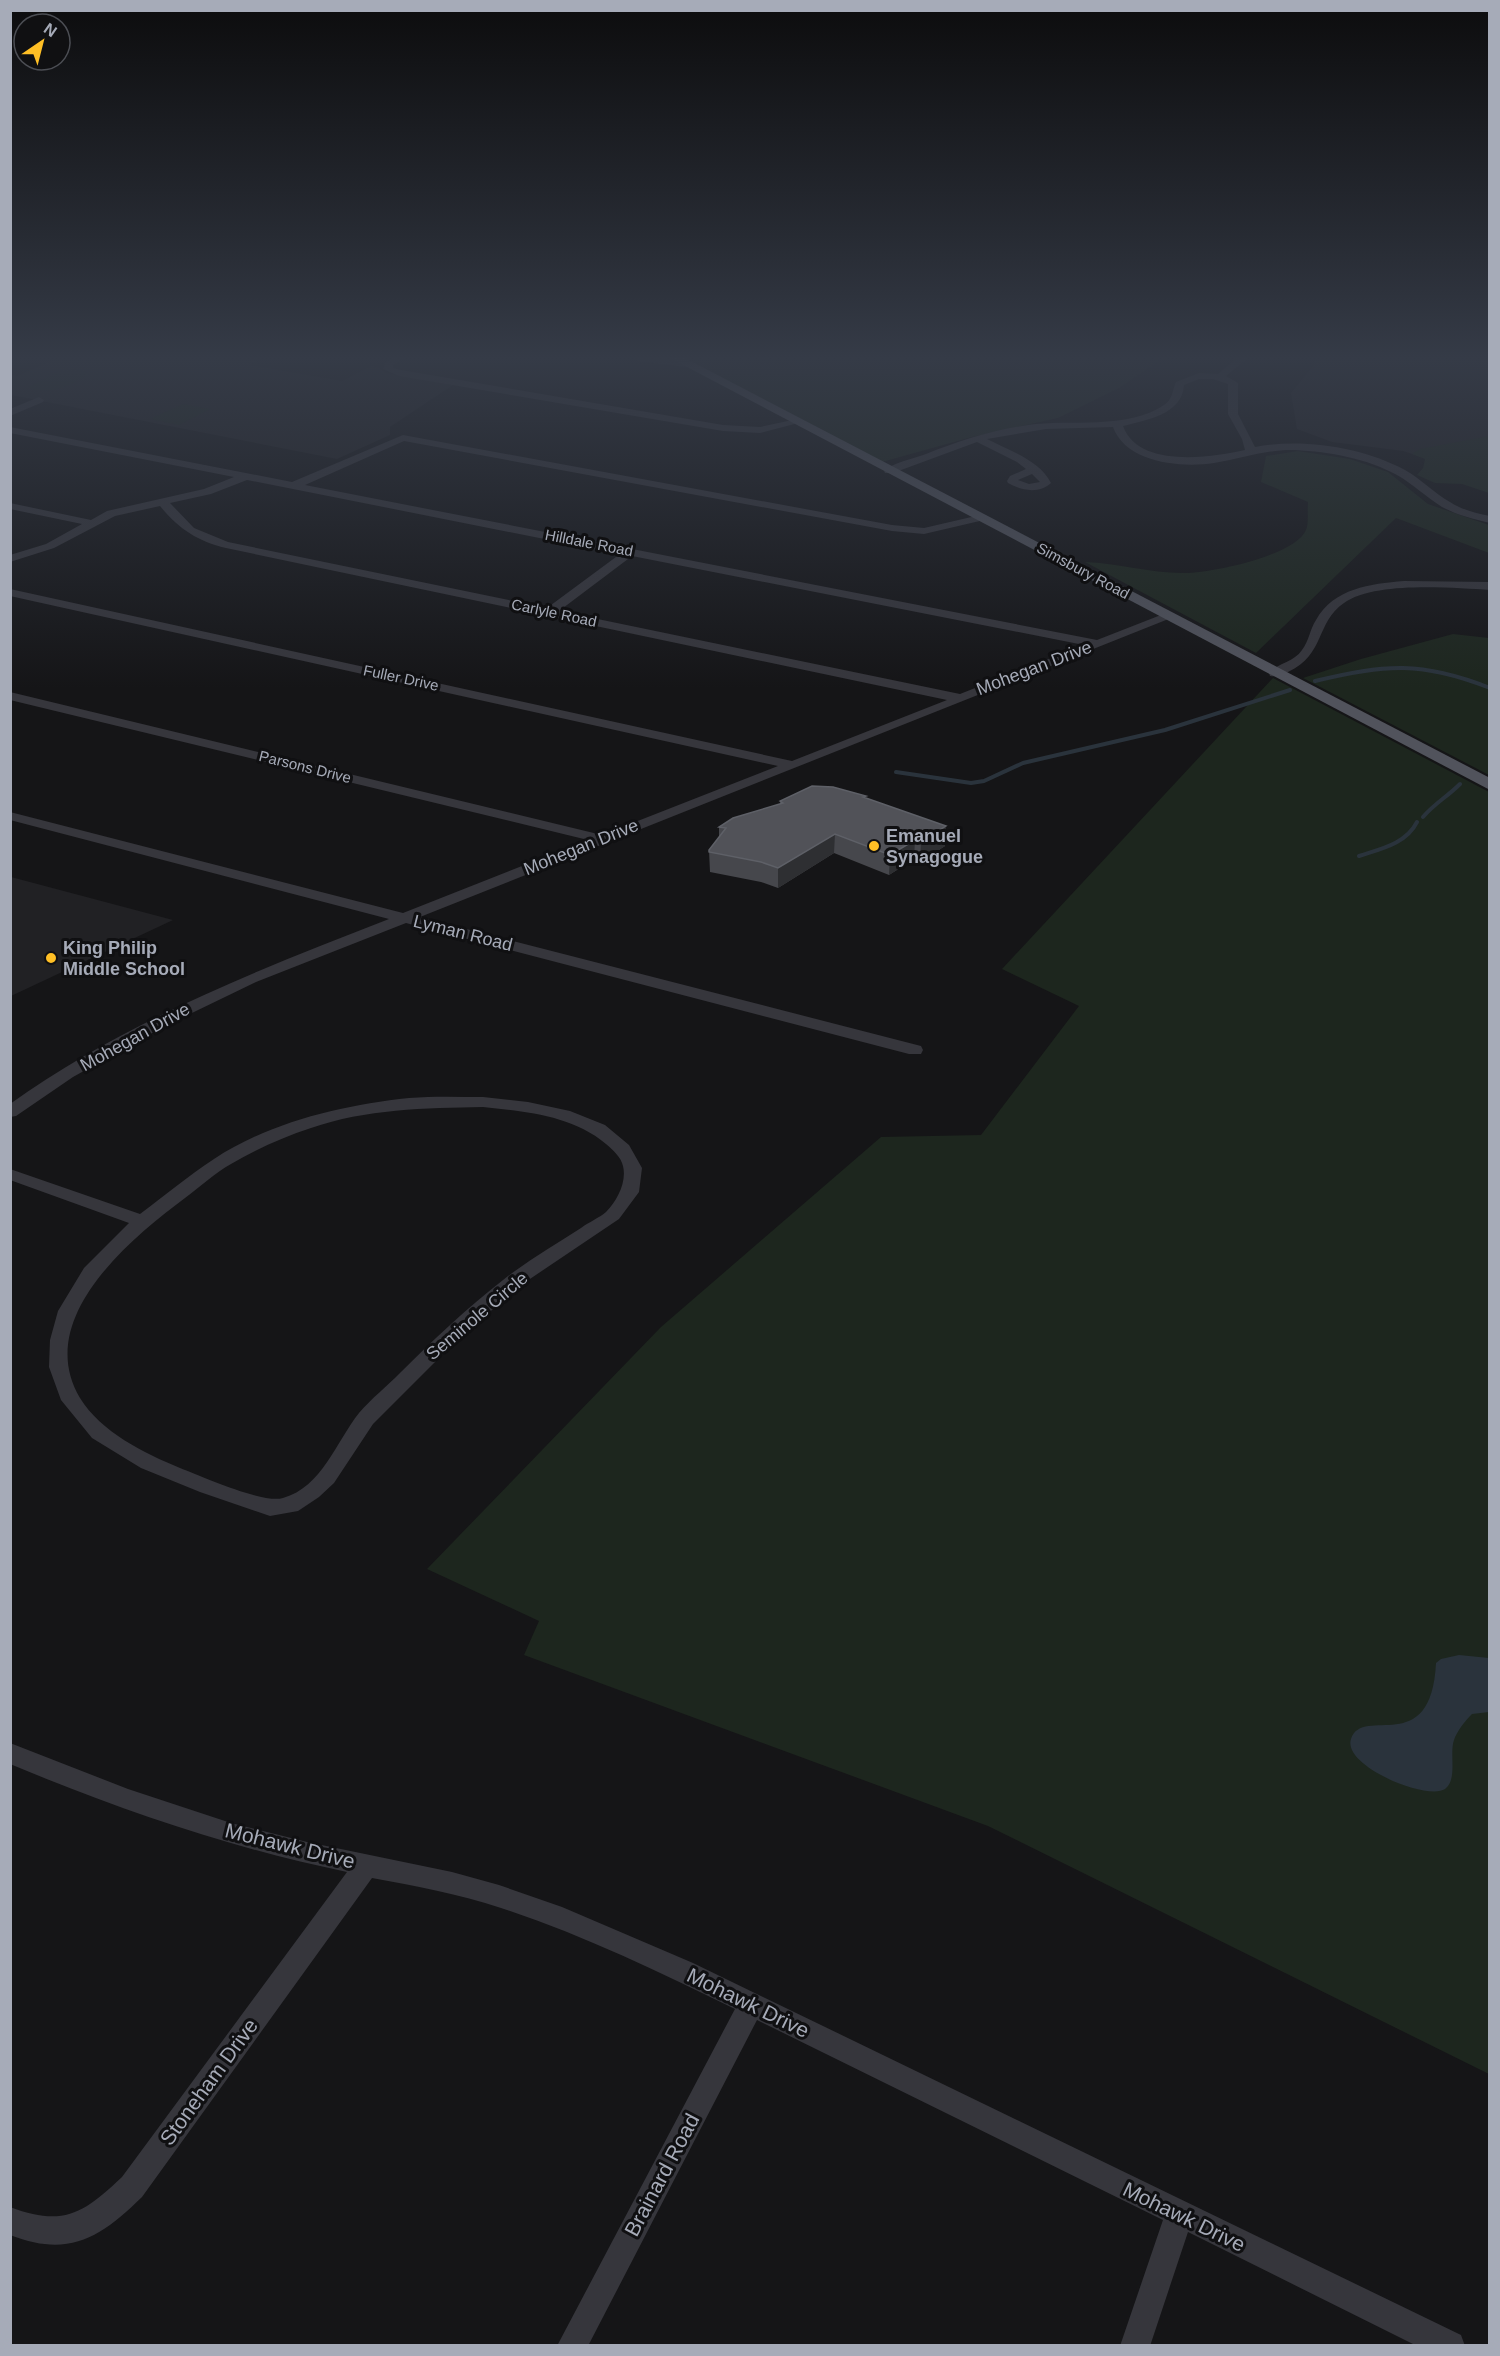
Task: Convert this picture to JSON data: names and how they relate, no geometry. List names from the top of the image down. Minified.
{"streets":{"main road":["Simsbury Road"],"street":["Hilldale Road","Carlyle Road","Mohegan Drive","Fuller Drive","Parsons Drive","Lyman Road","Seminole Circle","Mohawk Drive","Stoneham Drive","Brainard Road"]},"crossings":[["Hilldale Road","Mohegan Drive"],["Simsbury Road","Mohegan Drive"],["Carlyle Road","Mohegan Drive"],["Mohegan Drive","Fuller Drive"],["Mohegan Drive","Parsons Drive"],["Mohegan Drive","Lyman Road"],["Mohawk Drive","Stoneham Drive"],["Mohawk Drive","Brainard Road"]],"places":["Emanuel Synagogue","King Philip Middle School"],"north":"top right"}
